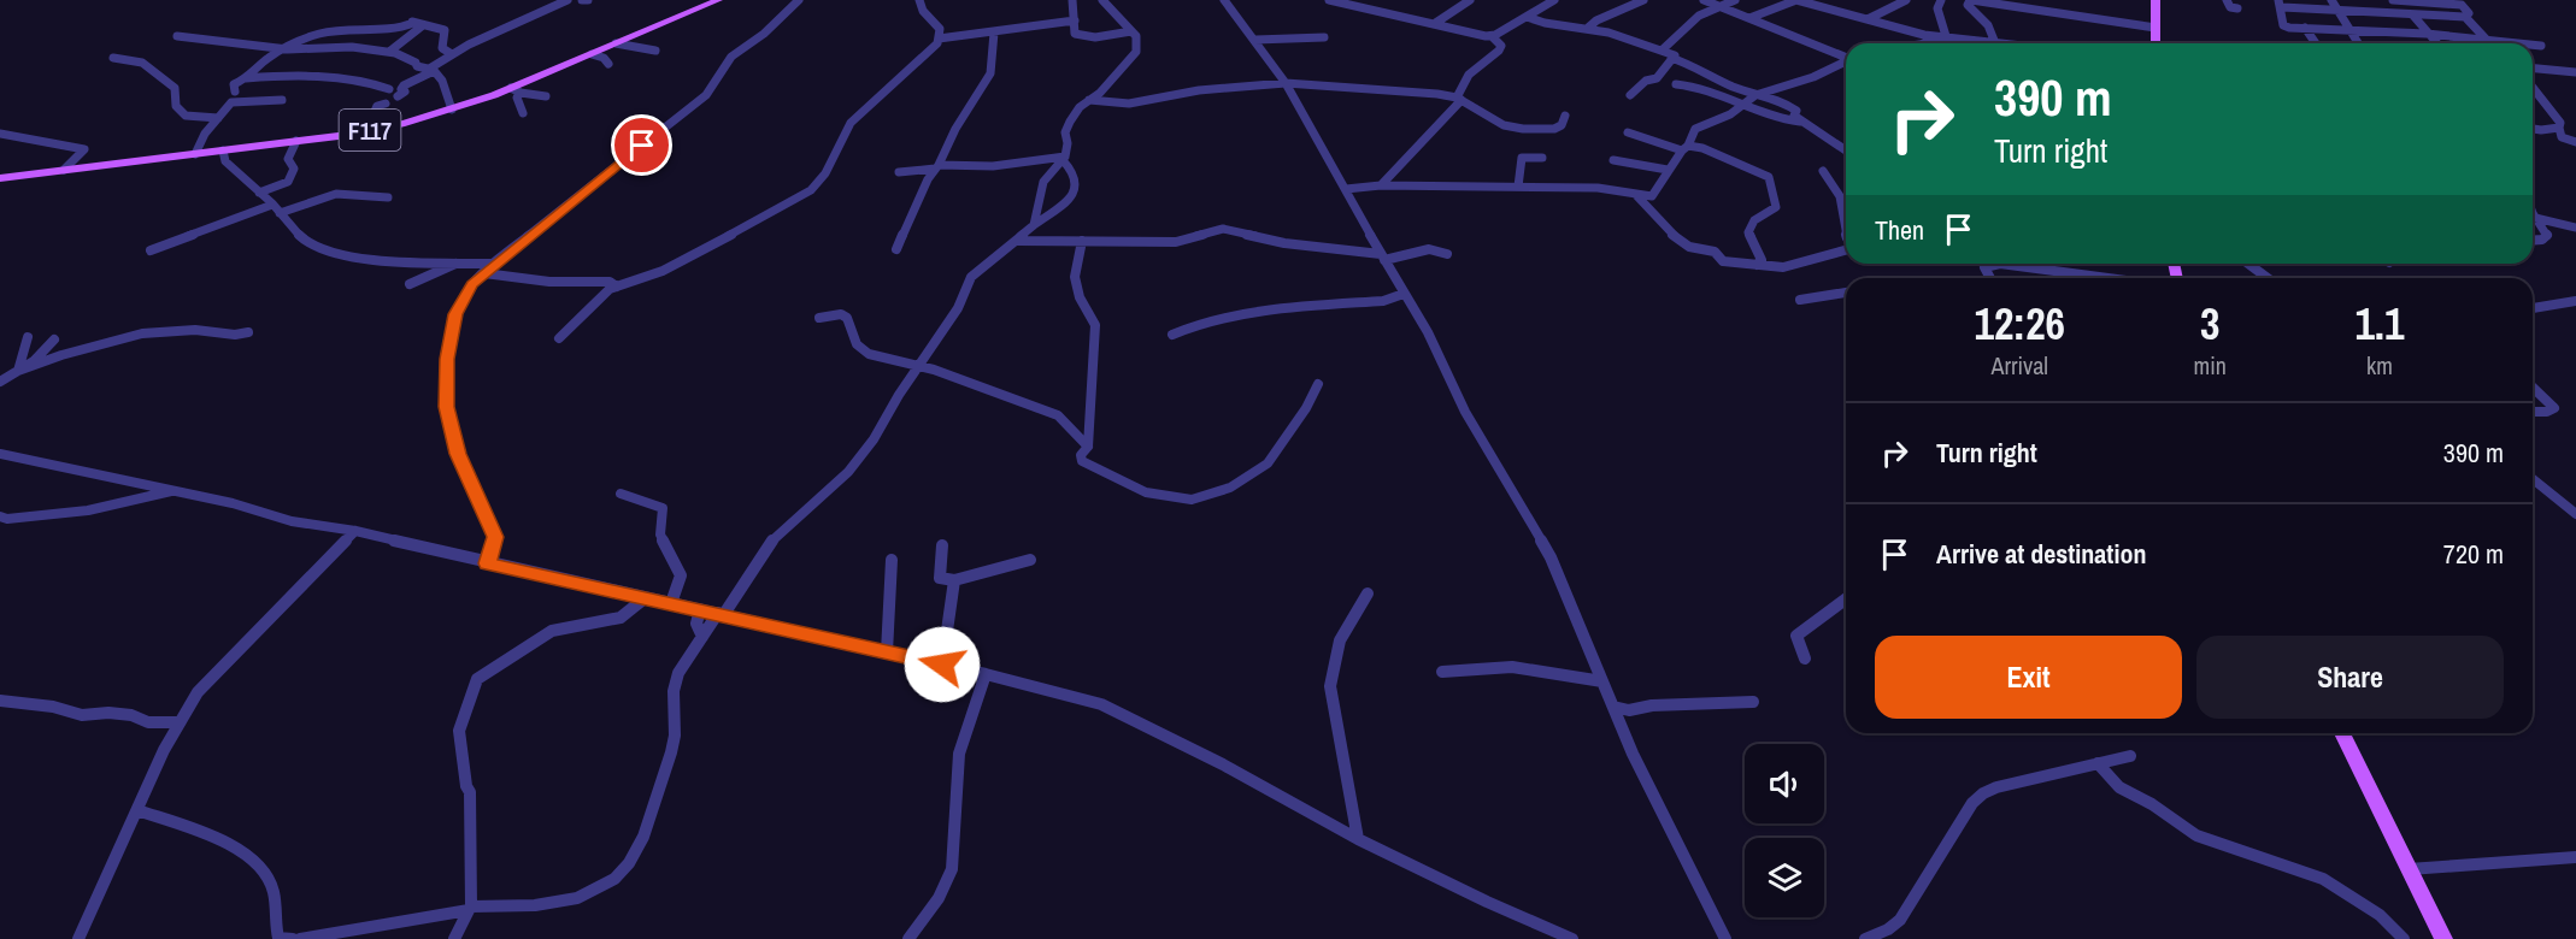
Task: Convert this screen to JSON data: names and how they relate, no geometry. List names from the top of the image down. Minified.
{"streets":{"main road":["F117"]},"page":{"turn":["390 m","Turn right"],"then":"Then","eta":["12:26","Arrival","3","min","1.1","km"],"list":[{"name":"Turn right","value":"390 m"},{"name":"Arrive at destination","value":"720 m"}],"buttons":["Exit","Share"]}}
